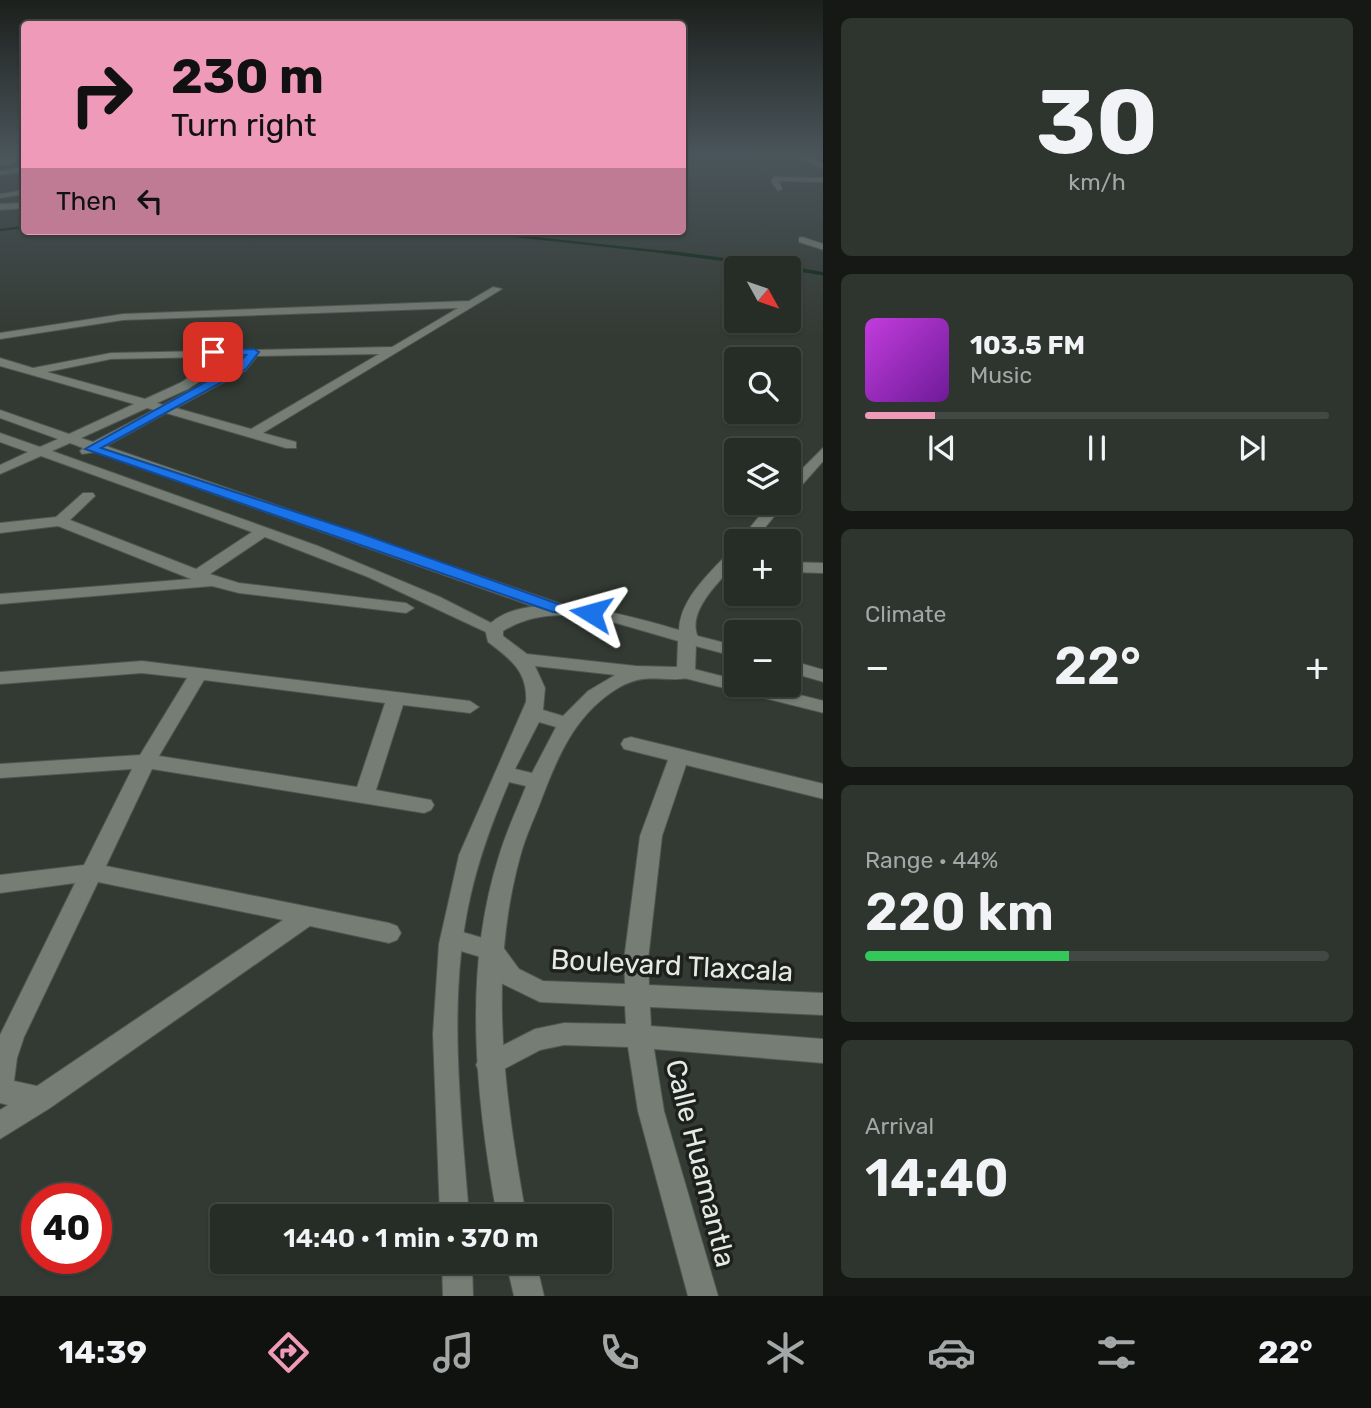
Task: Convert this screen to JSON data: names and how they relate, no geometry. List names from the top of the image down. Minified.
{"streets":{"street":["Boulevard Tlaxcala","Calle Huamantla"]},"crossings":[["Boulevard Tlaxcala","Calle Huamantla"]],"north":"bottom right","page":{"tile":[["30","km/h"],"Climate",["Range · 44%","220 km"],["Arrival","14:40"]],"turn":["230 m","Turn right"],"then":"Then","map_buttons":["+","−"],"song":["103.5 FM","Music"],"heat":["−","22°","+"],"limit":"40","trip":"14:40 · 1 min · 370 m","tabs":["14:39","22°"]}}
